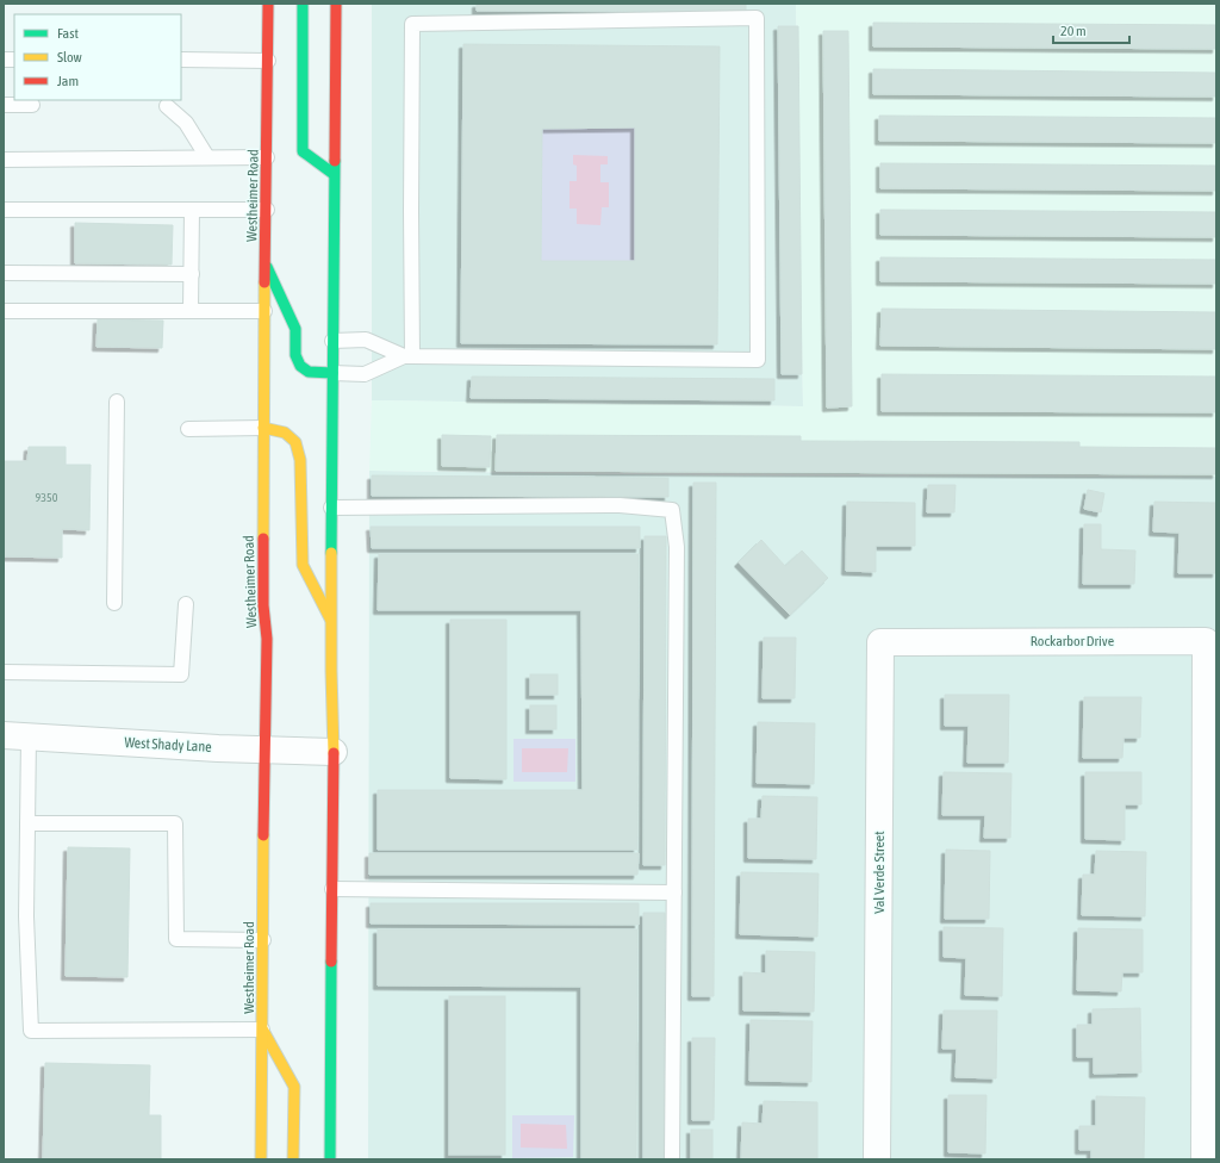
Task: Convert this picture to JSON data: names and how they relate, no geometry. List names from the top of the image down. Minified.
{"streets":{"main road":["Westheimer Road"],"street":["Rockarbor Drive","West Shady Lane","Val Verde Street"]},"crossings":[["Westheimer Road","West Shady Lane"],["Rockarbor Drive","Val Verde Street"]],"house_numbers":["9350"],"legend":["Fast","Slow","Jam"],"scale_bar":"20 m"}
